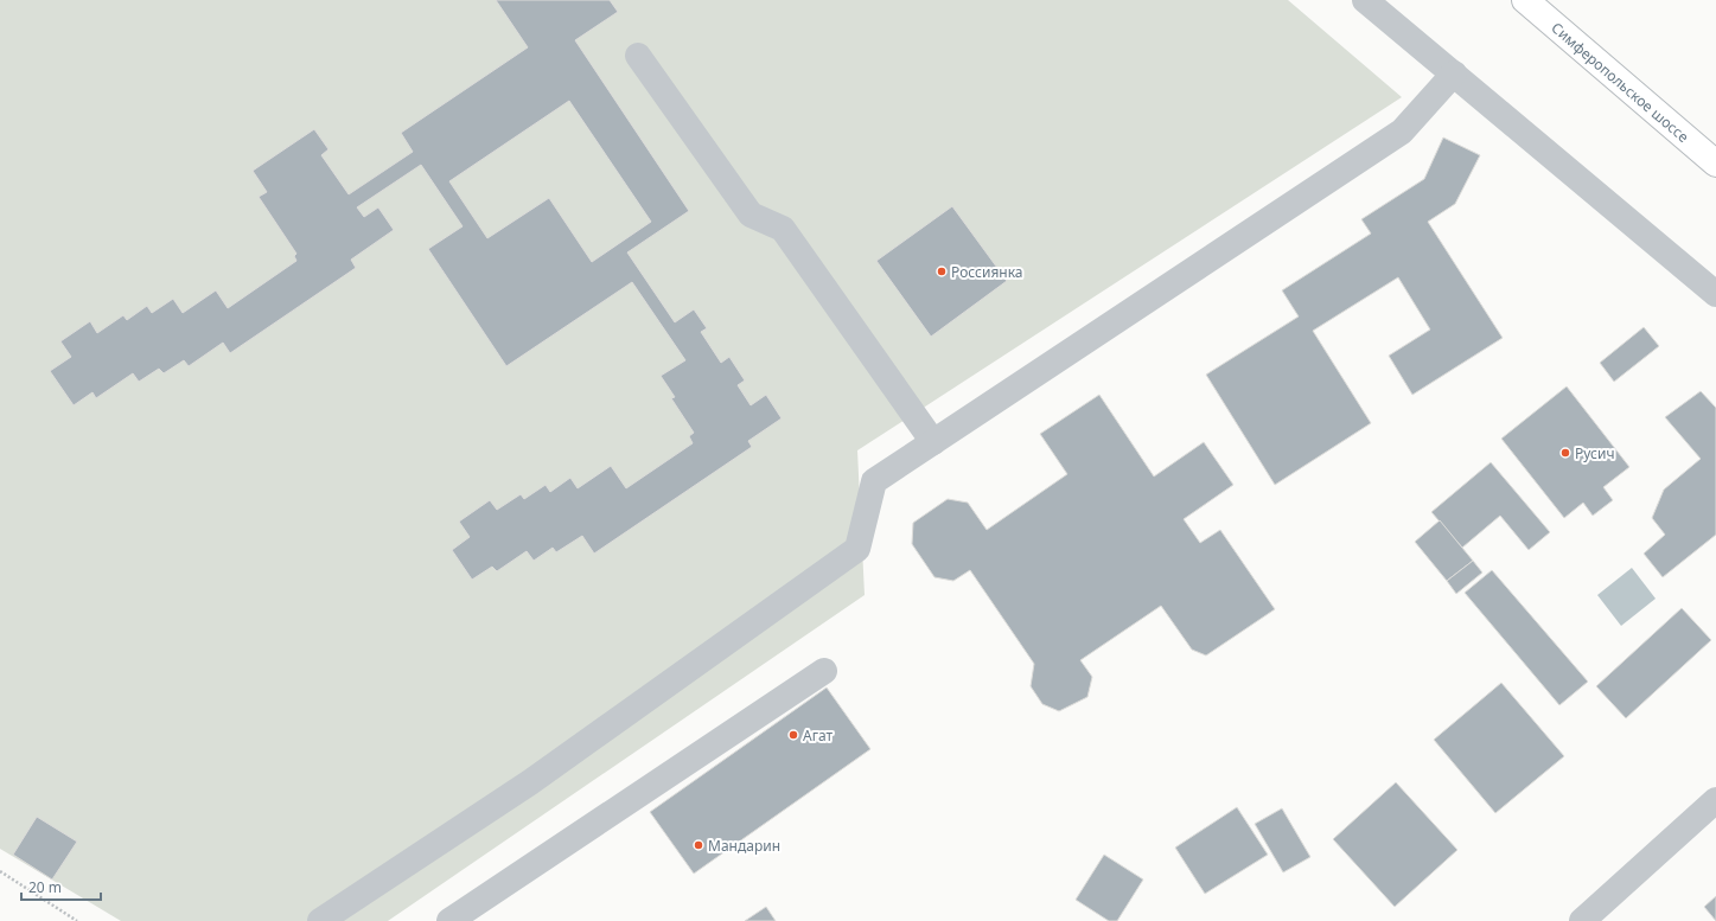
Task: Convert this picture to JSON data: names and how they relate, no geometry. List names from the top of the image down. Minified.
{"streets":{"main road":["Симферопольское шоссе"]},"places":["Россиянка","Русич","Агат","Мандарин"],"scale_bar":"20 m"}
